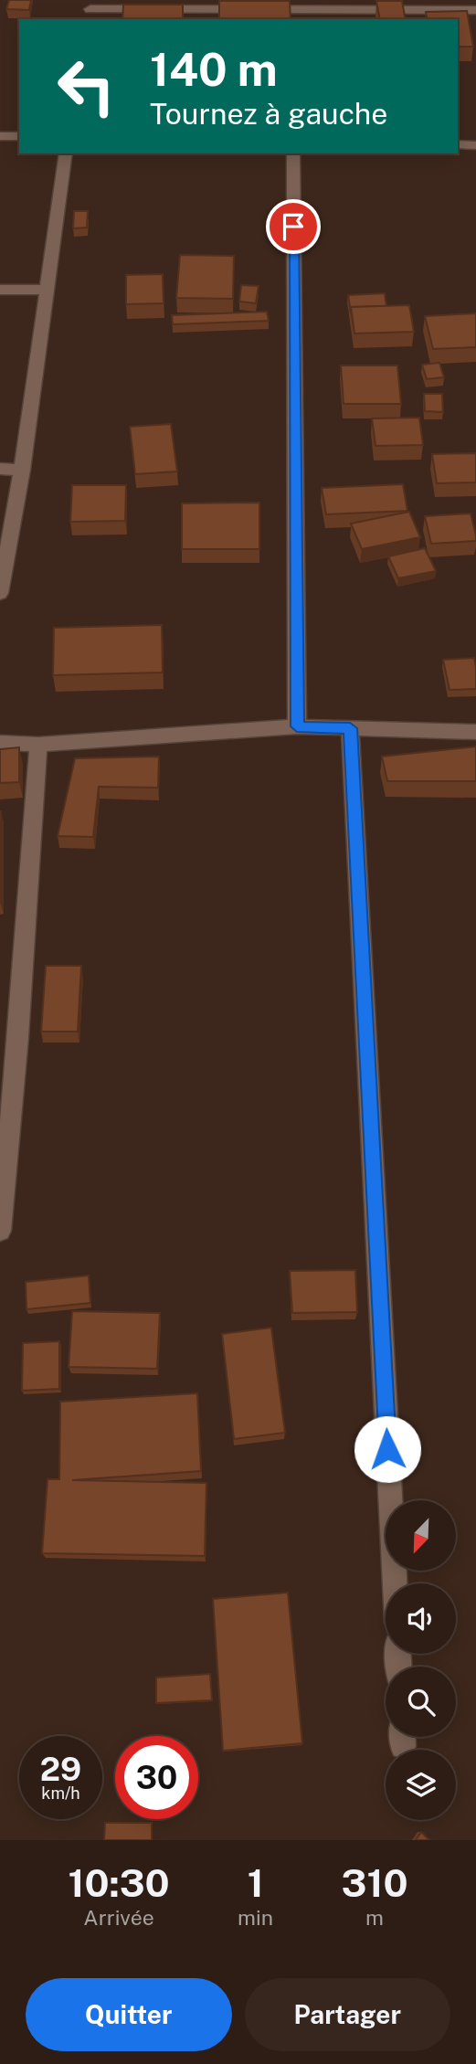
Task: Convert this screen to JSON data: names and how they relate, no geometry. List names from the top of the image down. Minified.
{"north":"bottom left","page":{"turn":["140 m","Tournez à gauche"],"speed":"29 km/h","limit":"30","eta":["10:30","Arrivée","1","min","310","m"],"buttons":["Quitter","Partager"]}}
